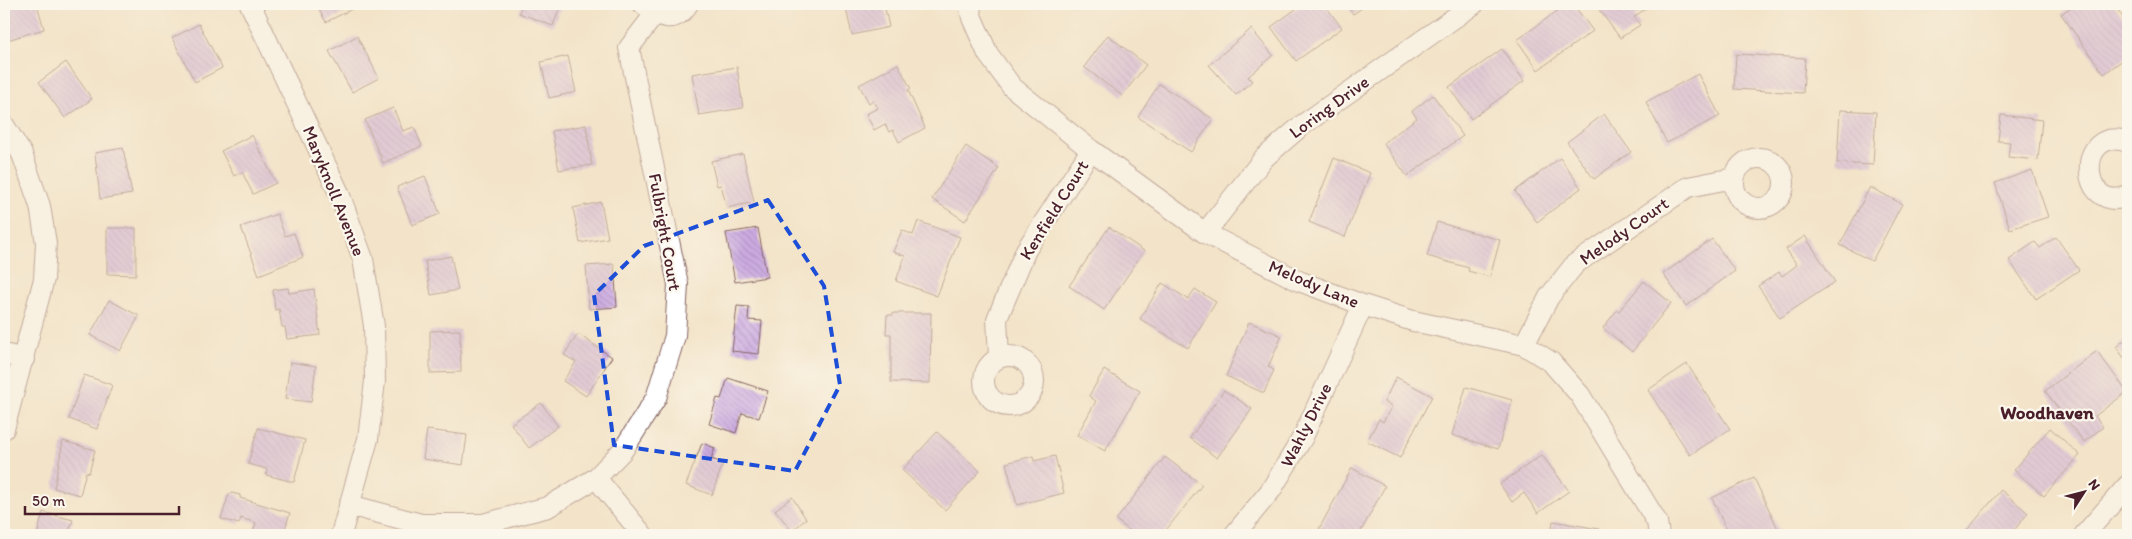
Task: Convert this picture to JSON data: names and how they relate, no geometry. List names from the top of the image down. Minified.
{"streets":{"street":["Loring Drive","Maryknoll Avenue","Kenfield Court","Melody Court","Fulbright Court","Melody Lane","Wahly Drive"]},"crossings":[["Loring Drive","Melody Lane"],["Maryknoll Avenue","Fulbright Court"],["Kenfield Court","Melody Lane"],["Melody Court","Melody Lane"],["Melody Lane","Wahly Drive"]],"districts":["Woodhaven"],"scale_bar":"50 m","north":"top right"}
